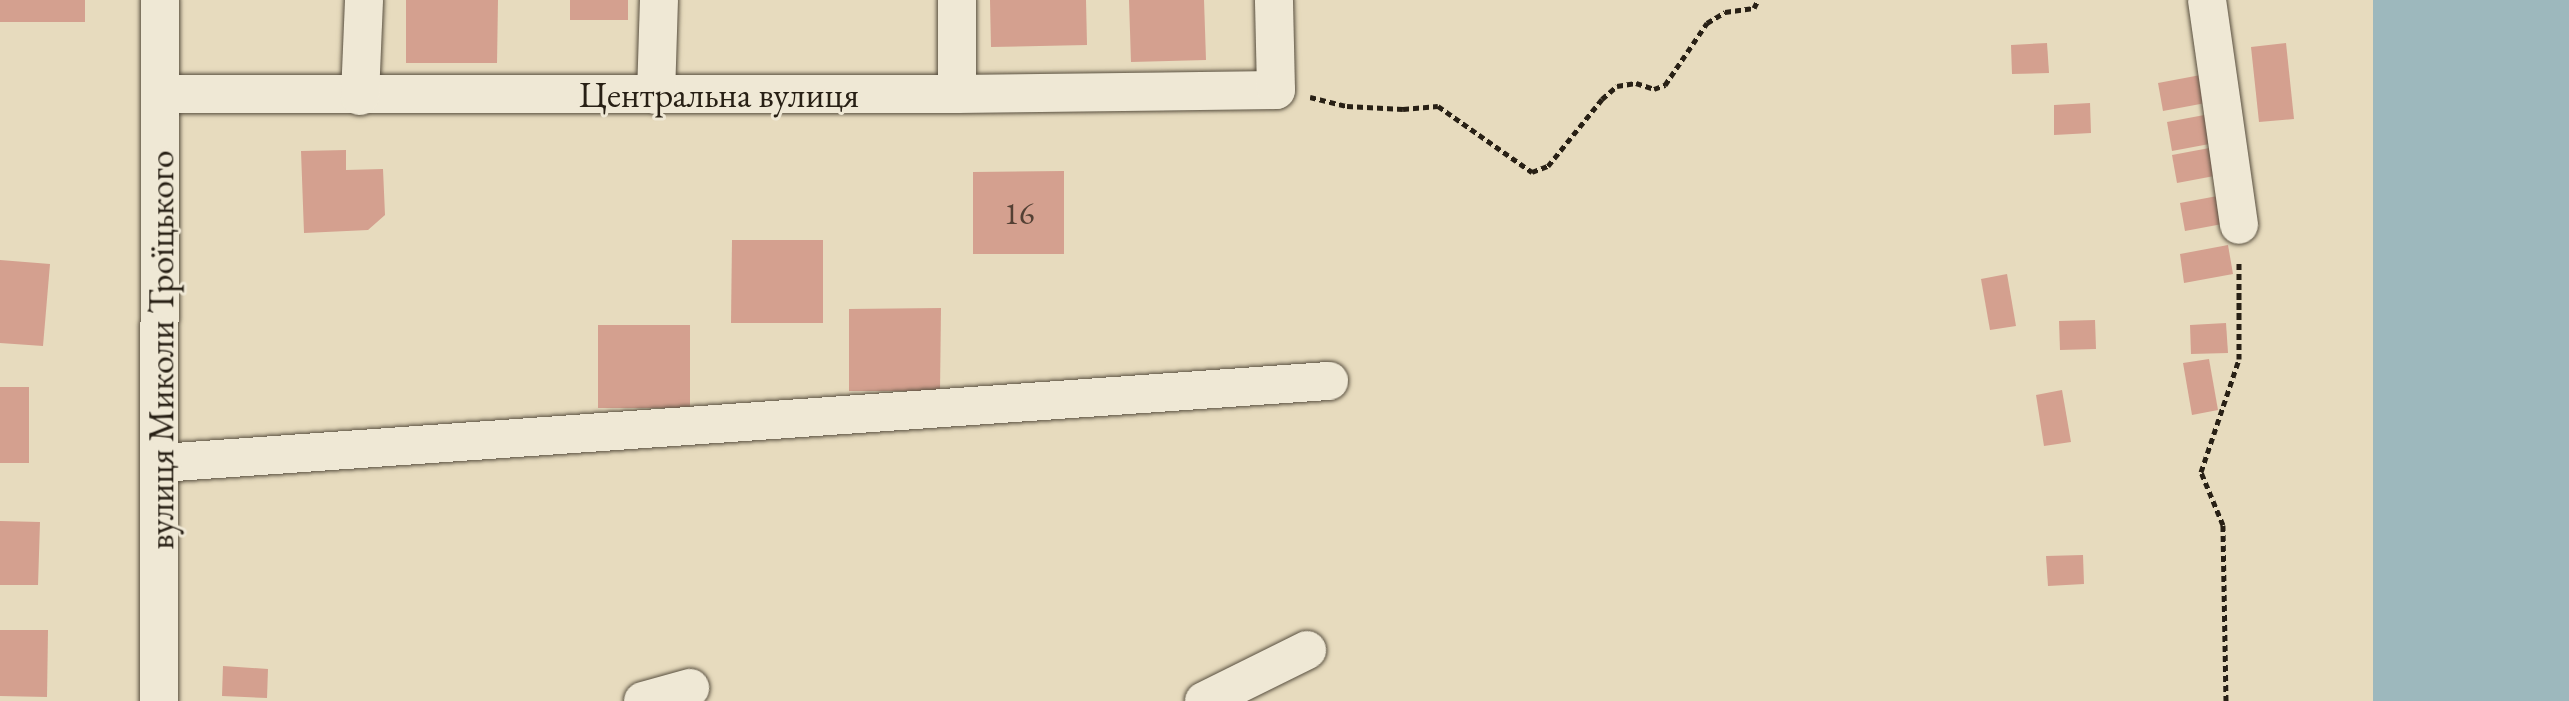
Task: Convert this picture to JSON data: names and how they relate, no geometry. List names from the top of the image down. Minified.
{"streets":{"street":["Центральна вулиця","вулиця Миколи Троїцького"]},"crossings":[["Центральна вулиця","вулиця Миколи Троїцького"]],"house_numbers":["16"]}
